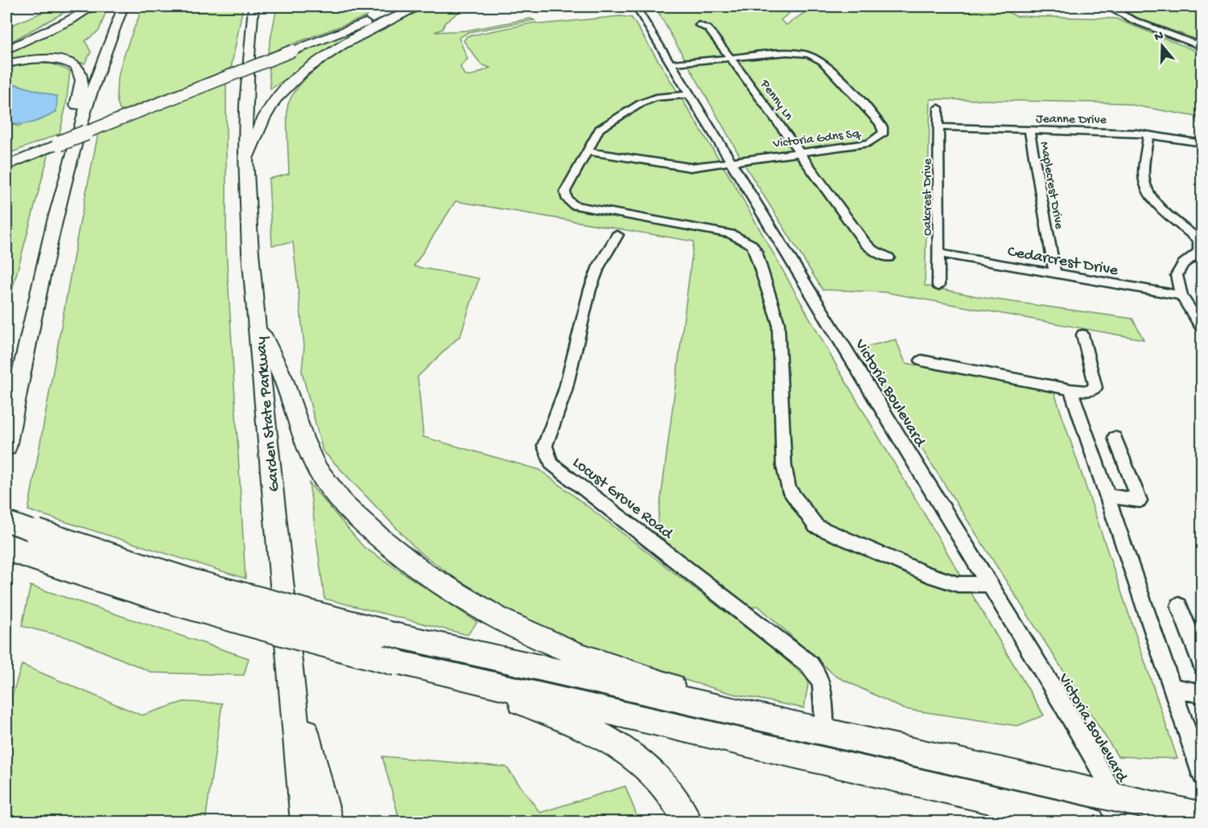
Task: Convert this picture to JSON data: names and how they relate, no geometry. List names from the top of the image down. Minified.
{"streets":{"highway":["Garden State Parkway"],"street":["Penny Ln","Jeanne Drive","Victoria Gdns Sq","Maplecrest Drive","Oakcrest Drive","Cedarcrest Drive","Victoria Boulevard","Locust Grove Road"]},"crossings":[["Penny Ln","Victoria Gdns Sq"],["Jeanne Drive","Maplecrest Drive"],["Jeanne Drive","Oakcrest Drive"],["Victoria Gdns Sq","Victoria Boulevard"],["Maplecrest Drive","Cedarcrest Drive"],["Oakcrest Drive","Cedarcrest Drive"]],"north":"top"}
